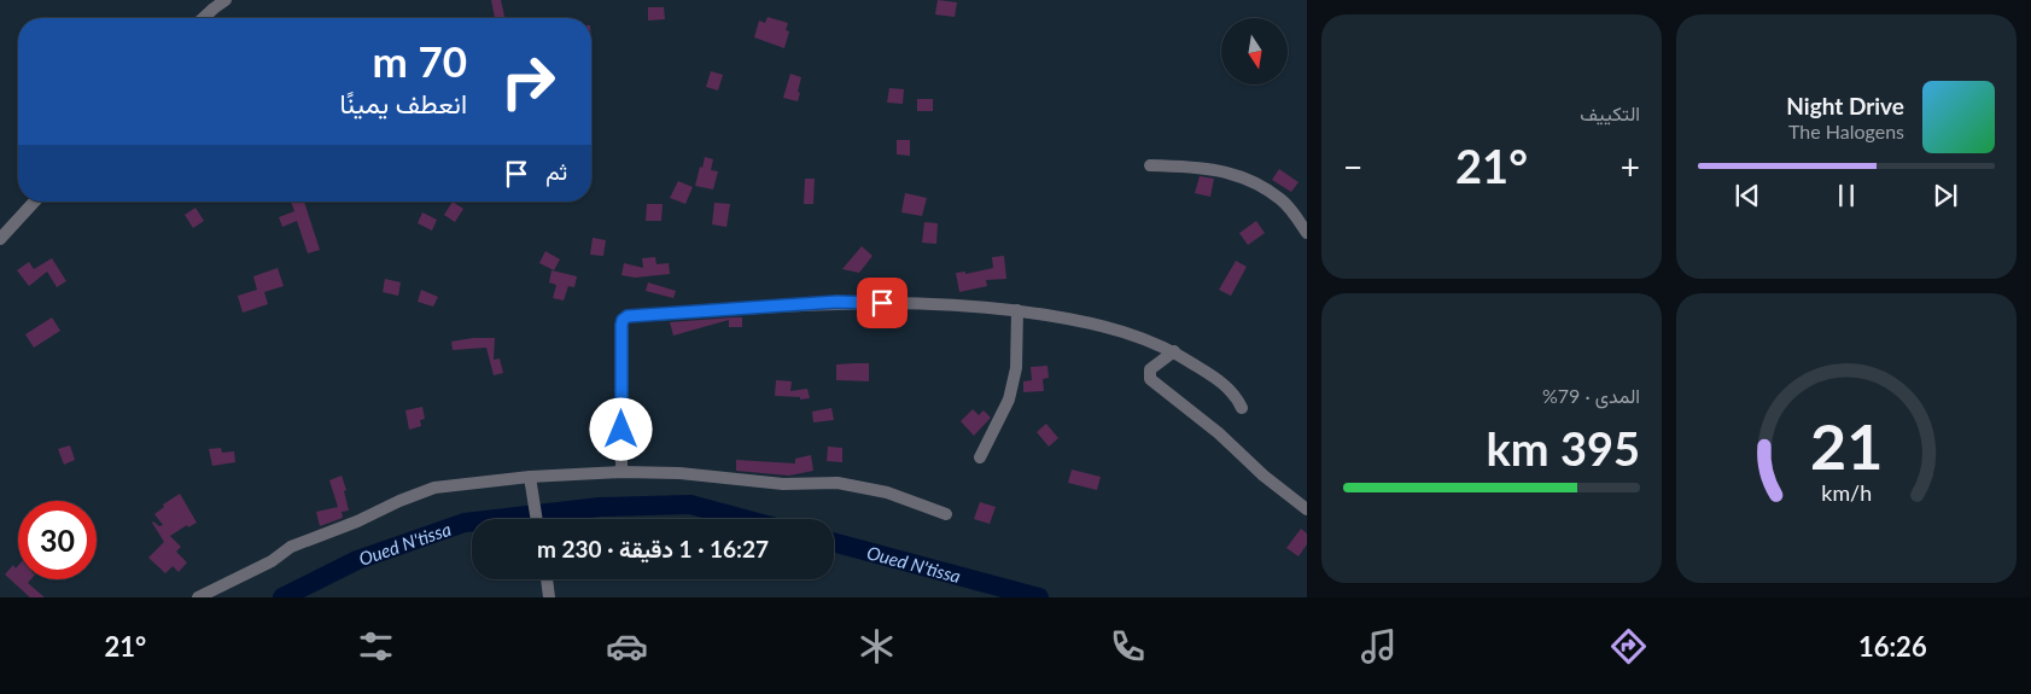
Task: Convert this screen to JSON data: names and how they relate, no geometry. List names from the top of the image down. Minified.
{"water":["Oued N'tissa"],"north":"bottom","page":{"tile":["التكييف",["المدى · 79%","395 km"]],"turn":["70 m","انعطف يمينًا"],"song":["Night Drive","The Halogens"],"heat":["−","21°","+"],"then":"ثم","limit":"30","trip":"16:27 · 1 دقيقة · 230 m","tabs":["16:26","21°"],"gauge":["21","km/h"]}}
